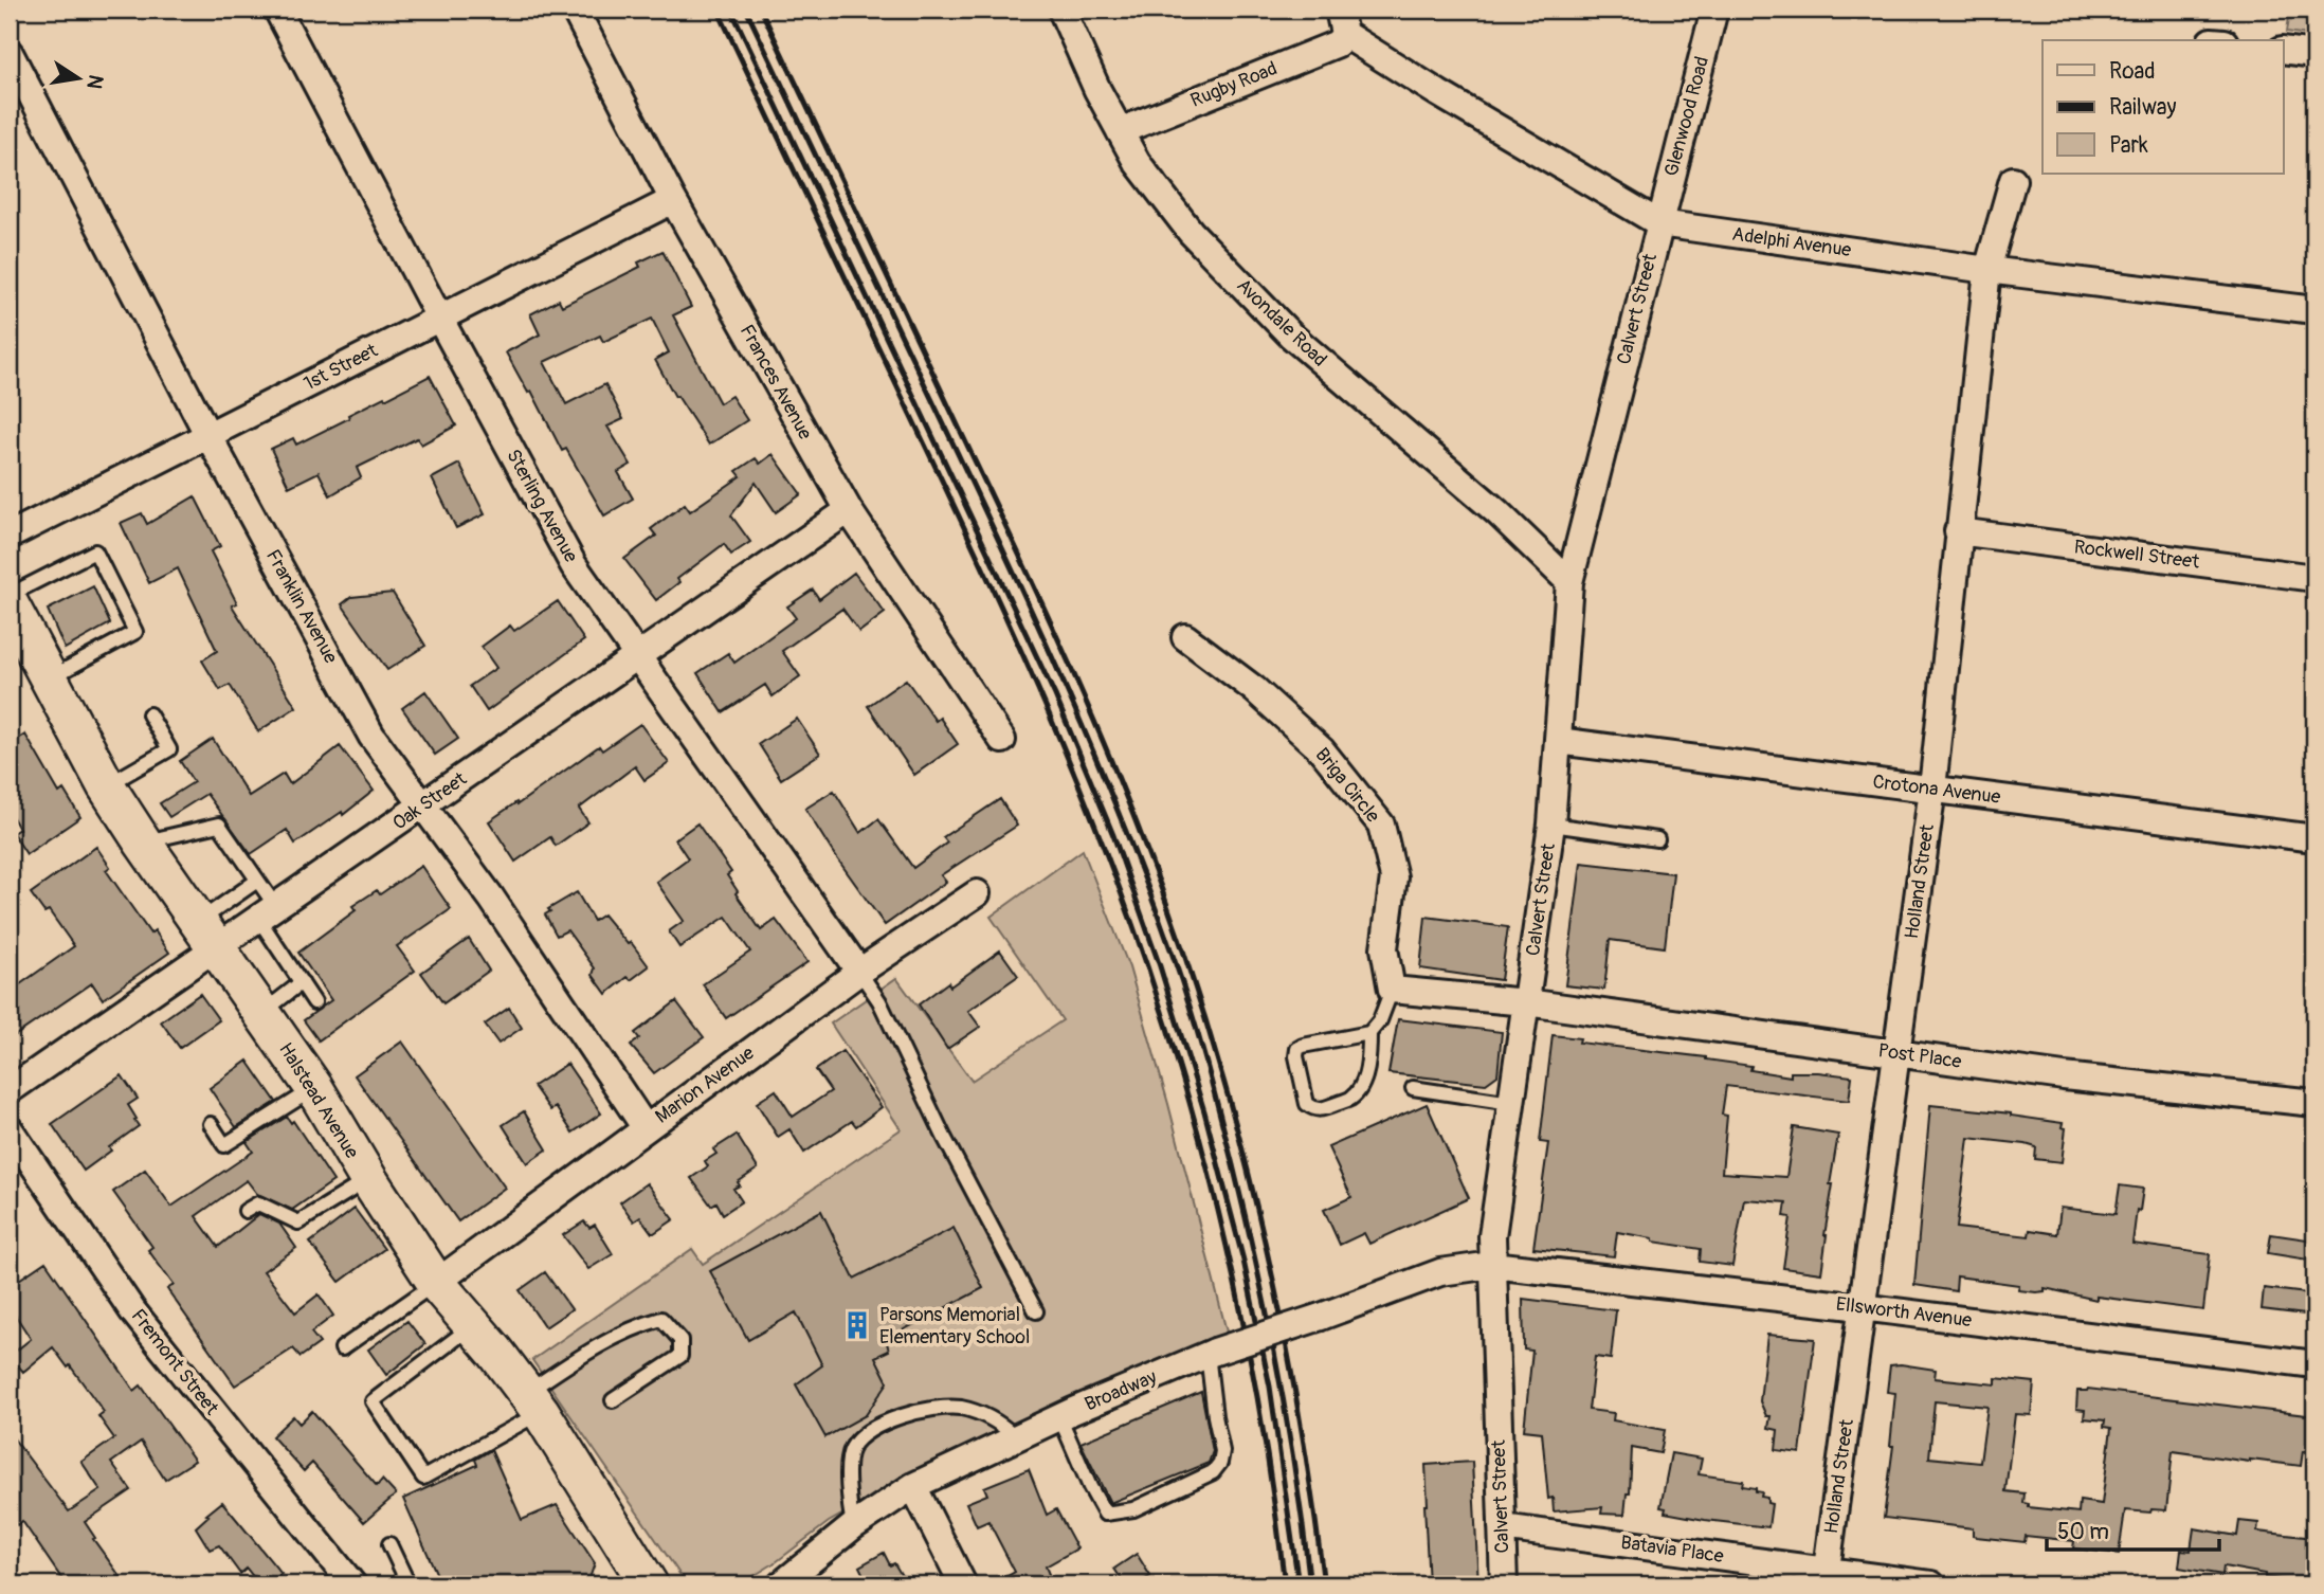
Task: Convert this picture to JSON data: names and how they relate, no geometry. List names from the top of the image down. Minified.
{"streets":{"street":["Rugby Road","Glenwood Road","Adelphi Avenue","Calvert Street","Avondale Road","1st Street","Frances Avenue","Sterling Avenue","Rockwell Street","Franklin Avenue","Briga Circle","Crotona Avenue","Oak Street","Holland Street","Post Place","Marion Avenue","Halstead Avenue","Ellsworth Avenue","Fremont Street","Broadway","Batavia Place"]},"crossings":[["Rugby Road","Adelphi Avenue"],["Rugby Road","Avondale Road"],["Glenwood Road","Adelphi Avenue"],["Glenwood Road","Calvert Street"],["Adelphi Avenue","Calvert Street"],["Adelphi Avenue","Holland Street"],["Calvert Street","Avondale Road"],["Calvert Street","Crotona Avenue"],["Calvert Street","Post Place"],["Calvert Street","Ellsworth Avenue"],["Calvert Street","Broadway"],["Calvert Street","Batavia Place"],["1st Street","Frances Avenue"],["1st Street","Sterling Avenue"],["1st Street","Franklin Avenue"],["Frances Avenue","Oak Street"],["Sterling Avenue","Oak Street"],["Sterling Avenue","Marion Avenue"],["Rockwell Street","Holland Street"],["Franklin Avenue","Oak Street"],["Franklin Avenue","Marion Avenue"],["Crotona Avenue","Holland Street"],["Oak Street","Halstead Avenue"],["Holland Street","Post Place"],["Holland Street","Ellsworth Avenue"],["Holland Street","Batavia Place"],["Marion Avenue","Halstead Avenue"],["Ellsworth Avenue","Broadway"]],"places":{"building":["Parsons Memorial Elementary School"]},"legend":["Road","Railway","Park"],"scale_bar":"50 m","north":"right"}
